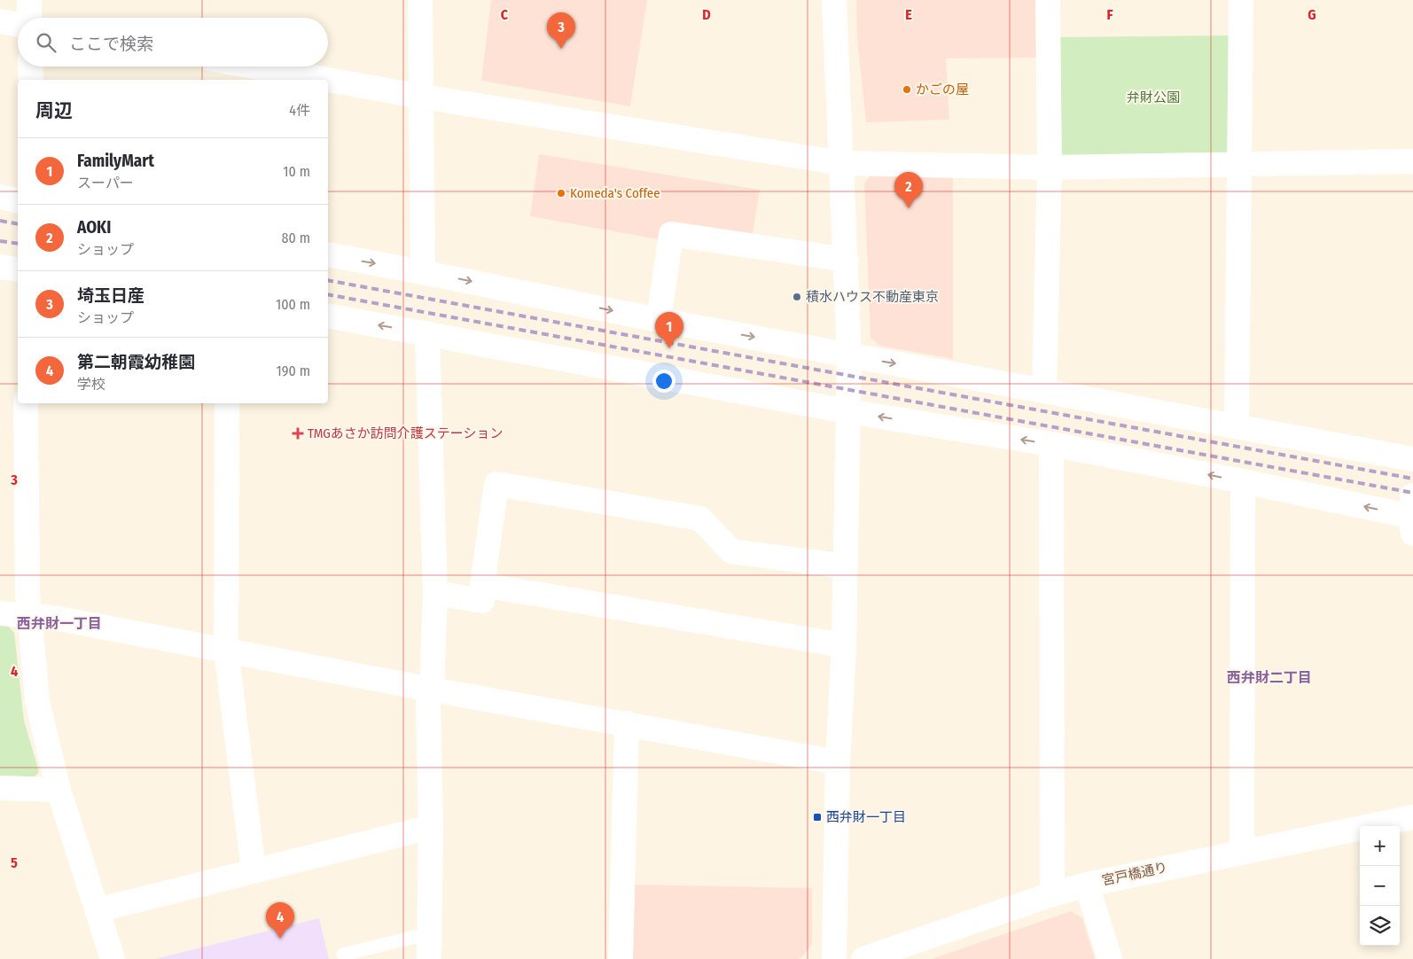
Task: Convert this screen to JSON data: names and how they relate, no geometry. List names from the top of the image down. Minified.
{"streets":{"street":["宮戸橋通り"]},"districts":["西弁財一丁目","西弁財二丁目"],"parks":["弁財公園"],"places":{"other":["かごの屋","Komeda's Coffee","積水ハウス不動産東京"],"health":["TMGあさか訪問介護ステーション"],"transit":["西弁財一丁目"]},"page":{"pins":["3","2","1","4"],"search":"ここで検索","heading":["周辺","4件"],"list":[{"mark":"1","name":"FamilyMart","note":"スーパー","value":"10 m"},{"mark":"2","name":"AOKI","note":"ショップ","value":"80 m"},{"mark":"3","name":"埼玉日産","note":"ショップ","value":"100 m"},{"mark":"4","name":"第二朝霞幼稚園","note":"学校","value":"190 m"}],"map_buttons":["+","−"]},"grid":{"columns":["C","D","E","F","G"],"rows":["3","4","5"]}}
